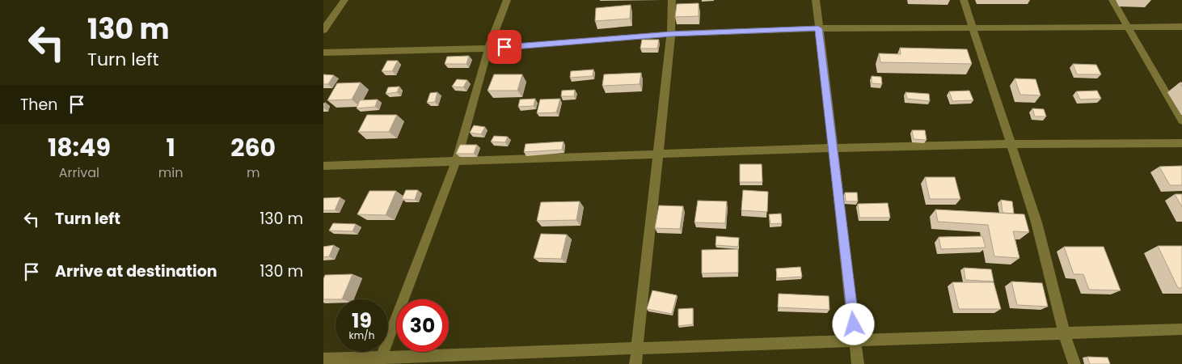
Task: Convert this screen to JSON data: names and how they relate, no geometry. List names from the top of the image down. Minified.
{"page":{"turn":["130 m","Turn left"],"then":"Then","eta":["18:49","Arrival","1","min","260","m"],"list":[{"name":"Turn left","value":"130 m"},{"name":"Arrive at destination","value":"130 m"}],"speed":"19 km/h","limit":"30"}}
